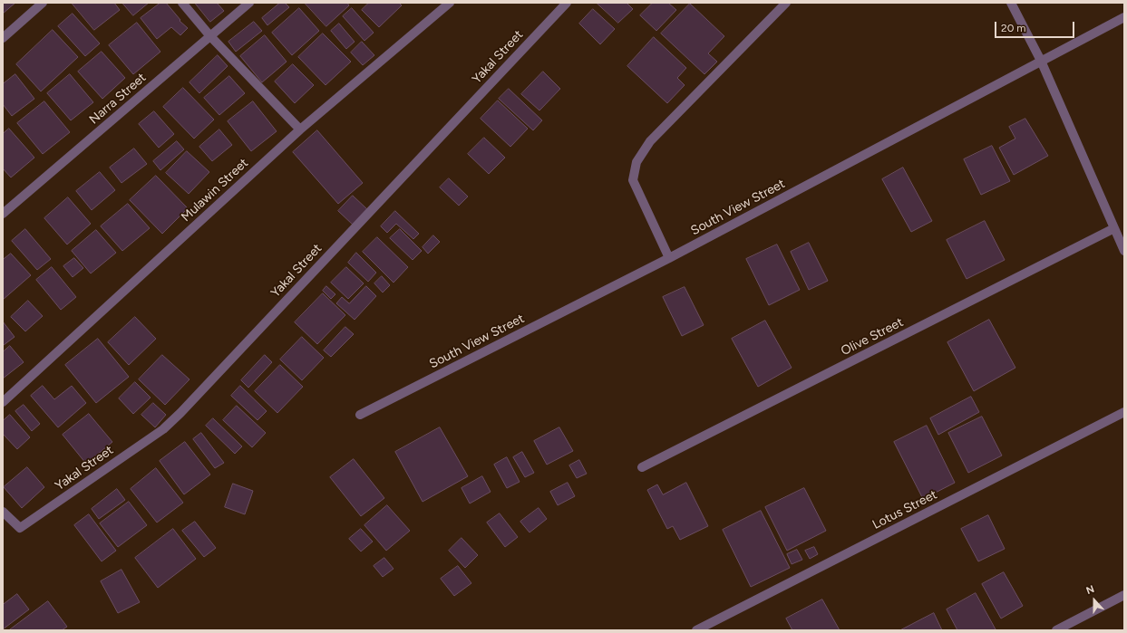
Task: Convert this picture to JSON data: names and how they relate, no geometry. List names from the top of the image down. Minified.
{"streets":{"street":["Yakal Street","Narra Street","Mulawin Street","South View Street","Olive Street","Lotus Street"]},"scale_bar":"20 m","north":"top"}
